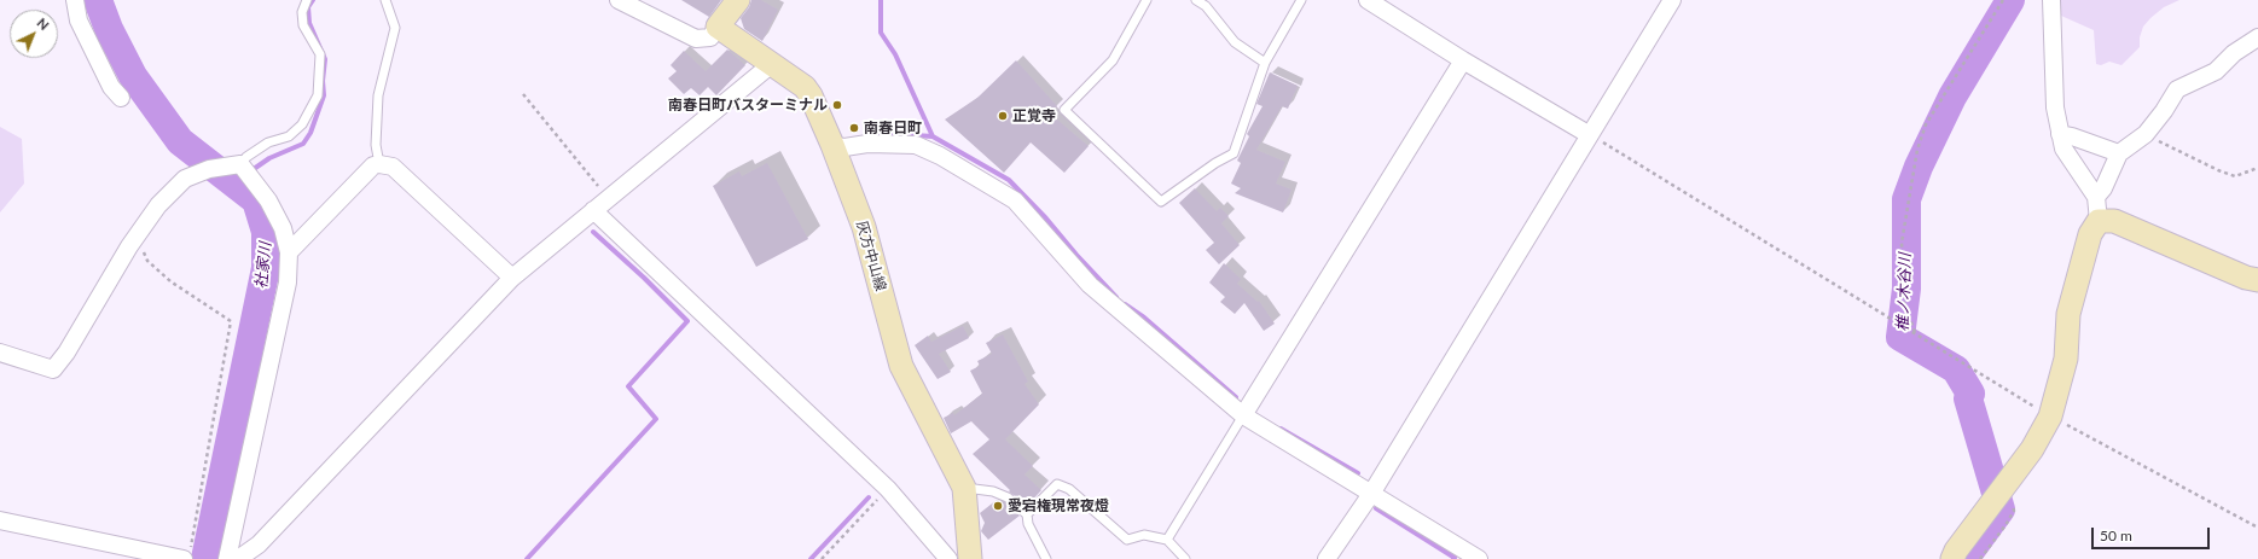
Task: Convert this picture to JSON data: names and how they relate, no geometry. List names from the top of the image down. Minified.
{"streets":{"main road":["灰方中山線"]},"water":["社家川","椎ノ木谷川"],"places":["南春日町バスターミナル","正覚寺","南春日町","愛宕権現常夜燈"],"scale_bar":"50 m","north":"top right"}
